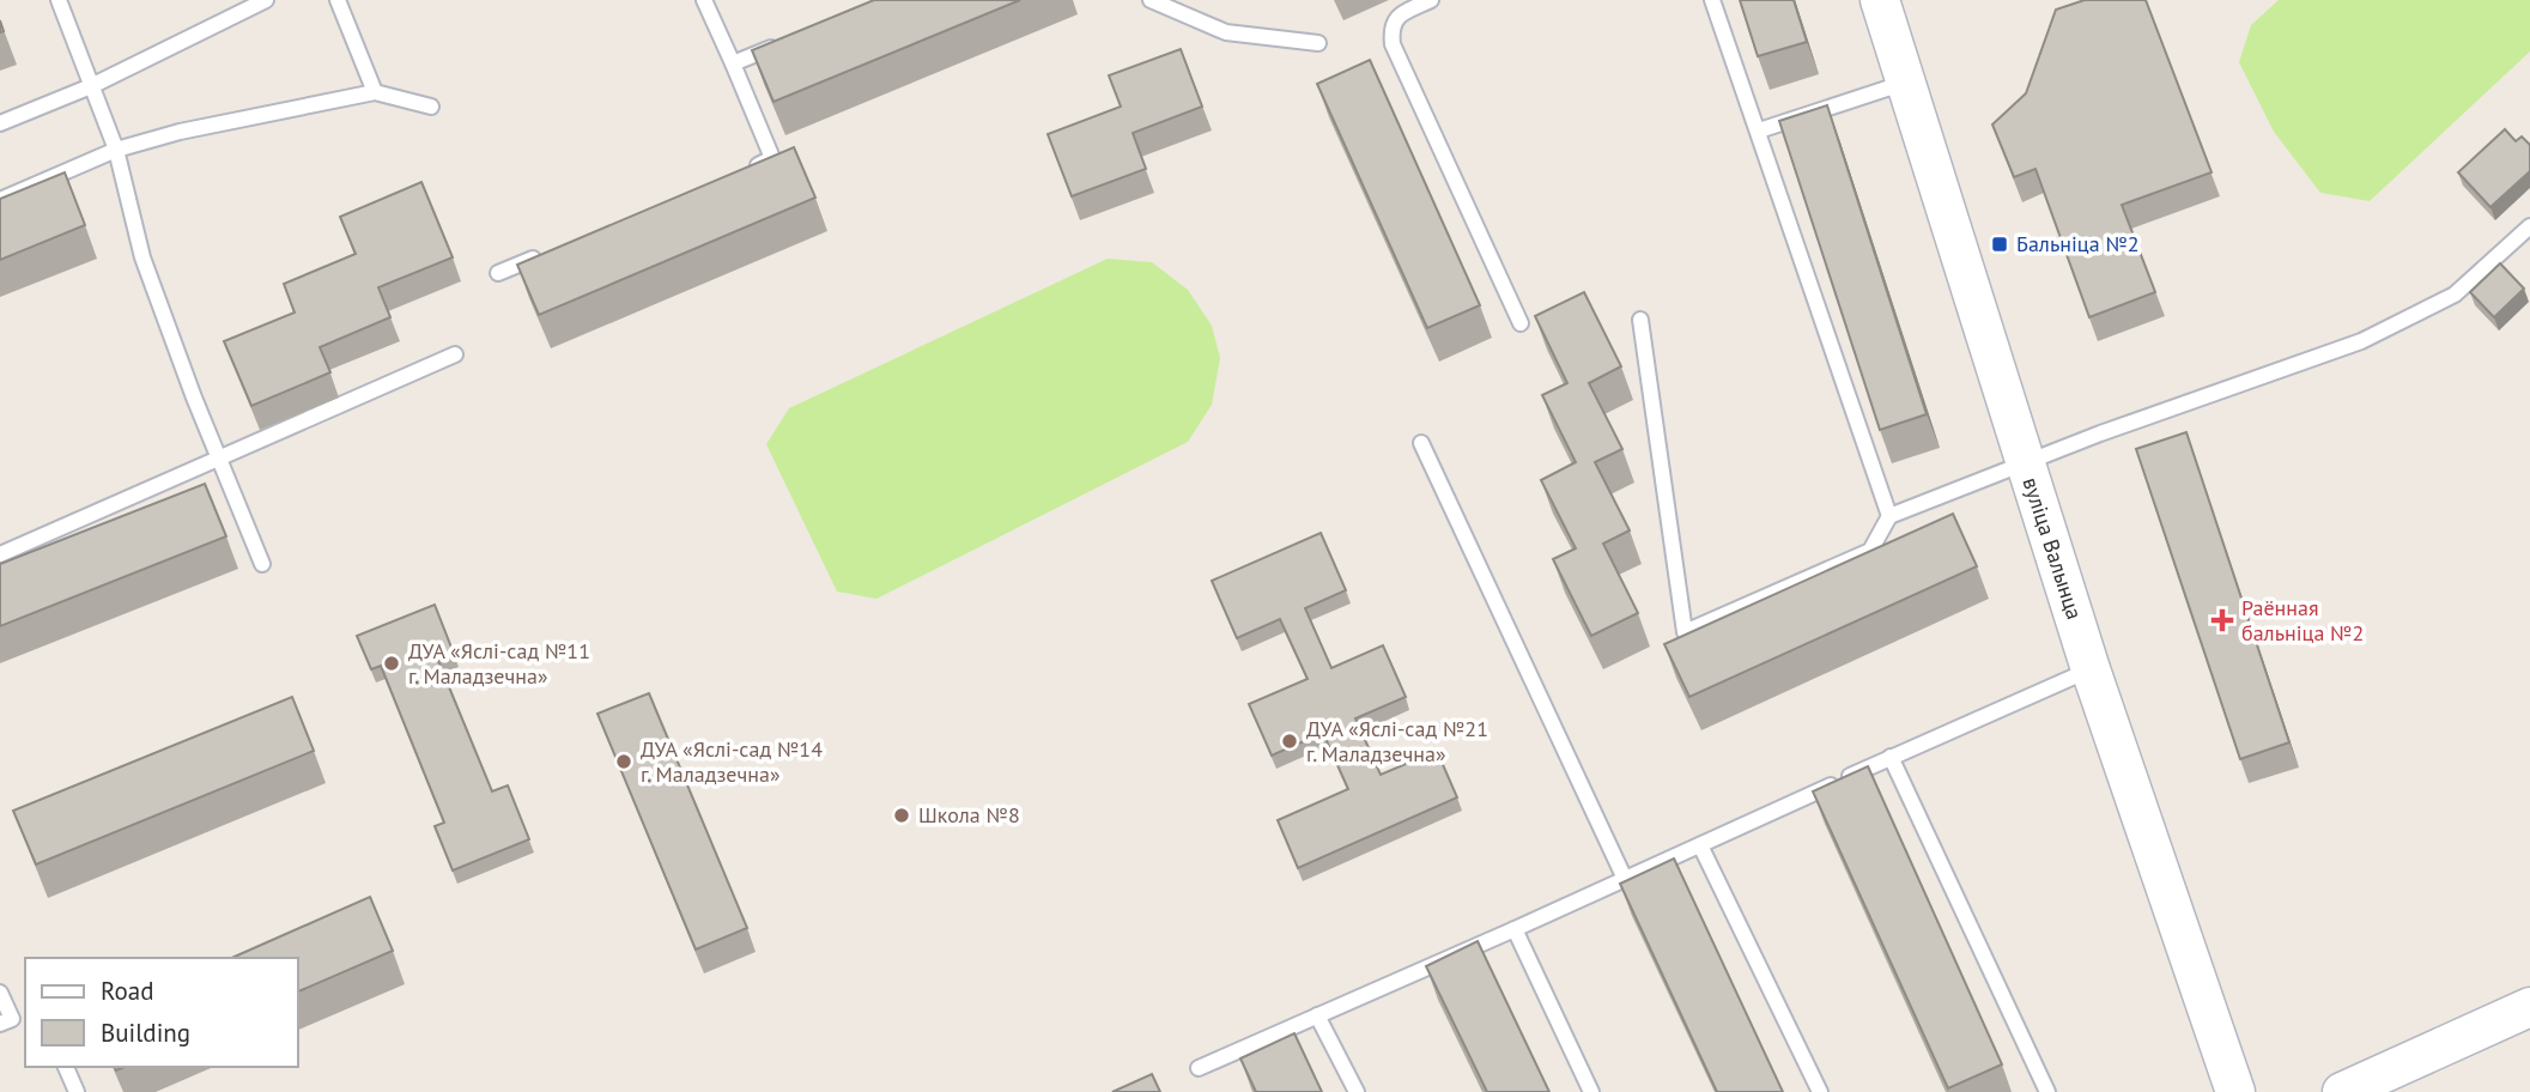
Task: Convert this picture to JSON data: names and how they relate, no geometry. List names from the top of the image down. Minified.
{"streets":{"street":["вуліца Валынца"]},"places":{"transit":["Бальніца №2"],"health":["Раённая бальніца №2"],"other":["ДУА «Яслі-сад №11 г. Маладзечна»","ДУА «Яслі-сад №21 г. Маладзечна»","ДУА «Яслі-сад №14 г. Маладзечна»","Школа №8"]},"legend":["Road","Building"]}
